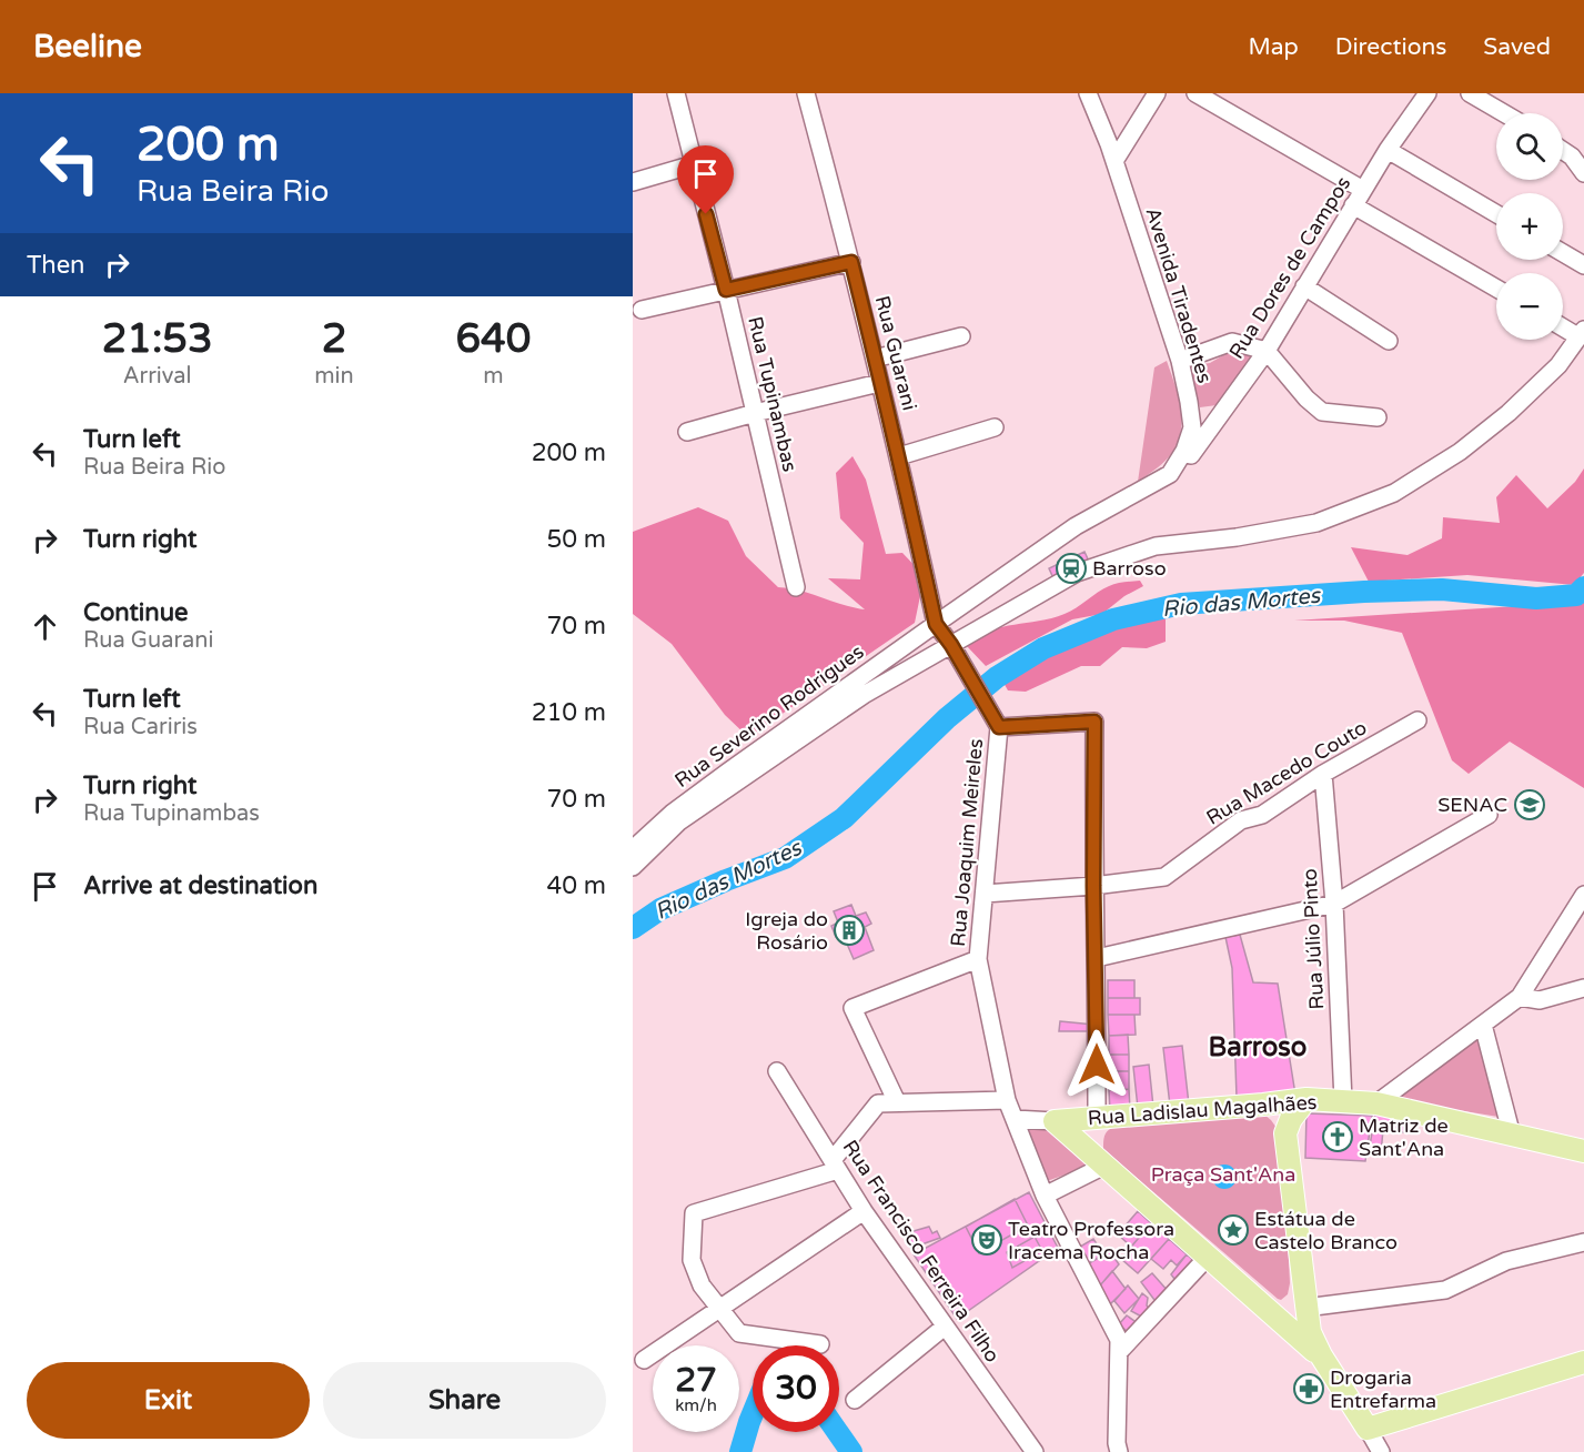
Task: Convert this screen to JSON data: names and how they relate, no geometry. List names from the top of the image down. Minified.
{"streets":{"main road":["Rua Ladislau Magalhães"],"street":["Rua Dores de Campos","Avenida Tiradentes","Rua Guarani","Rua Tupinambas","Rua Severino Rodrigues","Rua Macedo Couto","Rua Joaquim Meireles","Rua Júlio Pinto","Rua Francisco Ferreira Filho"]},"crossings":[["Rua Dores de Campos","Avenida Tiradentes"],["Avenida Tiradentes","Rua Guarani"],["Avenida Tiradentes","Rua Severino Rodrigues"],["Rua Guarani","Rua Severino Rodrigues"],["Rua Macedo Couto","Rua Joaquim Meireles"],["Rua Macedo Couto","Rua Júlio Pinto"],["Rua Joaquim Meireles","Rua Ladislau Magalhães"],["Rua Júlio Pinto","Rua Ladislau Magalhães"]],"districts":["Barroso"],"water":["Rio das Mortes"],"parks":["Praça Sant'Ana"],"places":{"station":["Barroso"],"school or university":["SENAC"],"building":["Igreja do Rosário"],"church":["Matriz de Sant'Ana"],"place":["Estátua de Castelo Branco"],"theatre":["Teatro Professora Iracema Rocha"],"pharmacy":["Drogaria Entrefarma"]},"page":{"header":"Beeline","nav":["Map","Directions","Saved"],"turn":["200 m","Rua Beira Rio"],"map_buttons":["+","−"],"then":"Then","eta":["21:53","Arrival","2","min","640","m"],"list":[{"name":"Turn left","note":"Rua Beira Rio","value":"200 m"},{"name":"Turn right","value":"50 m"},{"name":"Continue","note":"Rua Guarani","value":"70 m"},{"name":"Turn left","note":"Rua Cariris","value":"210 m"},{"name":"Turn right","note":"Rua Tupinambas","value":"70 m"},{"name":"Arrive at destination","value":"40 m"}],"speed":"27 km/h","limit":"30","buttons":["Exit","Share"]}}
